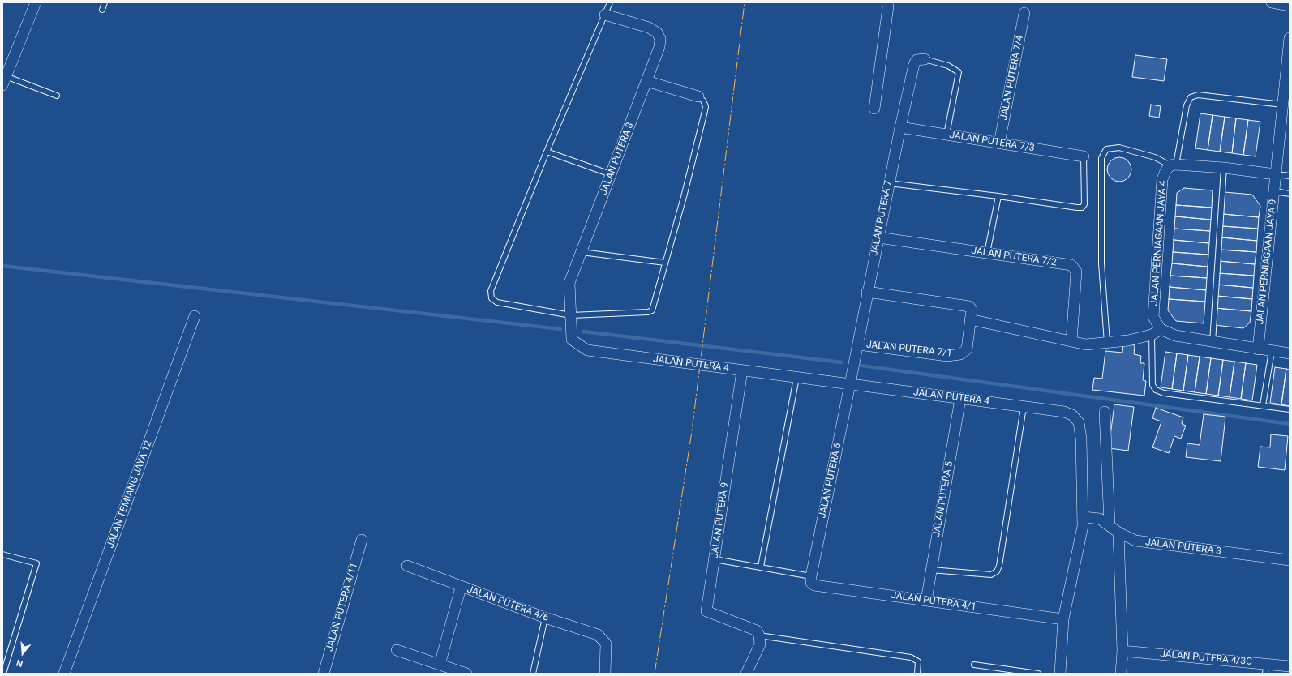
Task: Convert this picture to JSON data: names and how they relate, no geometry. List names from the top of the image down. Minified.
{"streets":{"street":["JALAN PUTERA 7/4","JALAN PUTERA 7/3","JALAN PUTERA 8","JALAN PUTERA 7","JALAN PERNIAGAAN JAYA 4","JALAN PUTERA 7/2","JALAN PERNIAGAAN JAYA 9","JALAN PUTERA 7/1","JALAN PUTERA 4","JALAN PUTERA 6","JALAN TEMIANG JAYA 12","JALAN PUTERA 5","JALAN PUTERA 9","JALAN PUTERA 3","JALAN PUTERA 4/1","JALAN PUTERA 4/6","JALAN PUTERA 4/11","JALAN PUTERA 4/3C"]},"crossings":[["JALAN PUTERA 7/4","JALAN PUTERA 7/3"],["JALAN PUTERA 7/3","JALAN PUTERA 7"],["JALAN PUTERA 8","JALAN PUTERA 4"],["JALAN PUTERA 7","JALAN PUTERA 7/2"],["JALAN PUTERA 7","JALAN PUTERA 7/1"],["JALAN PUTERA 7","JALAN PUTERA 4"],["JALAN PUTERA 7","JALAN PUTERA 6"],["JALAN PUTERA 4","JALAN PUTERA 6"],["JALAN PUTERA 4","JALAN PUTERA 5"],["JALAN PUTERA 4","JALAN PUTERA 9"],["JALAN PUTERA 4","JALAN PUTERA 3"],["JALAN PUTERA 4","JALAN PUTERA 4/1"],["JALAN PUTERA 6","JALAN PUTERA 4/1"],["JALAN PUTERA 5","JALAN PUTERA 4/1"]],"north":"bottom"}
